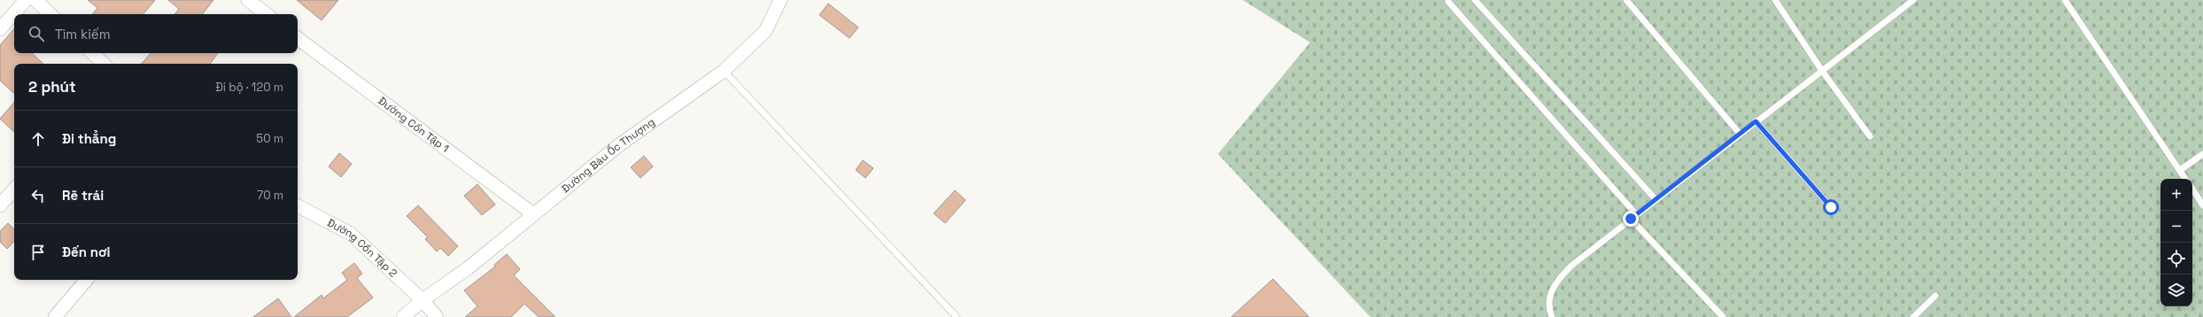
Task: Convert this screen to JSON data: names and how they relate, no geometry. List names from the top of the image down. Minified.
{"streets":{"street":["Đường Cồn Tập 1","Đường Bàu Ốc Thượng","Đường Cồn Tập 2"]},"crossings":[["Đường Cồn Tập 1","Đường Bàu Ốc Thượng"],["Đường Bàu Ốc Thượng","Đường Cồn Tập 2"]],"page":{"search":"Tìm kiếm","heading":["2 phút","Đi bộ · 120 m"],"list":[["Đi thẳng","50 m"],["Rẽ trái","70 m"],"Đến nơi"],"map_buttons":["+","−"]}}
